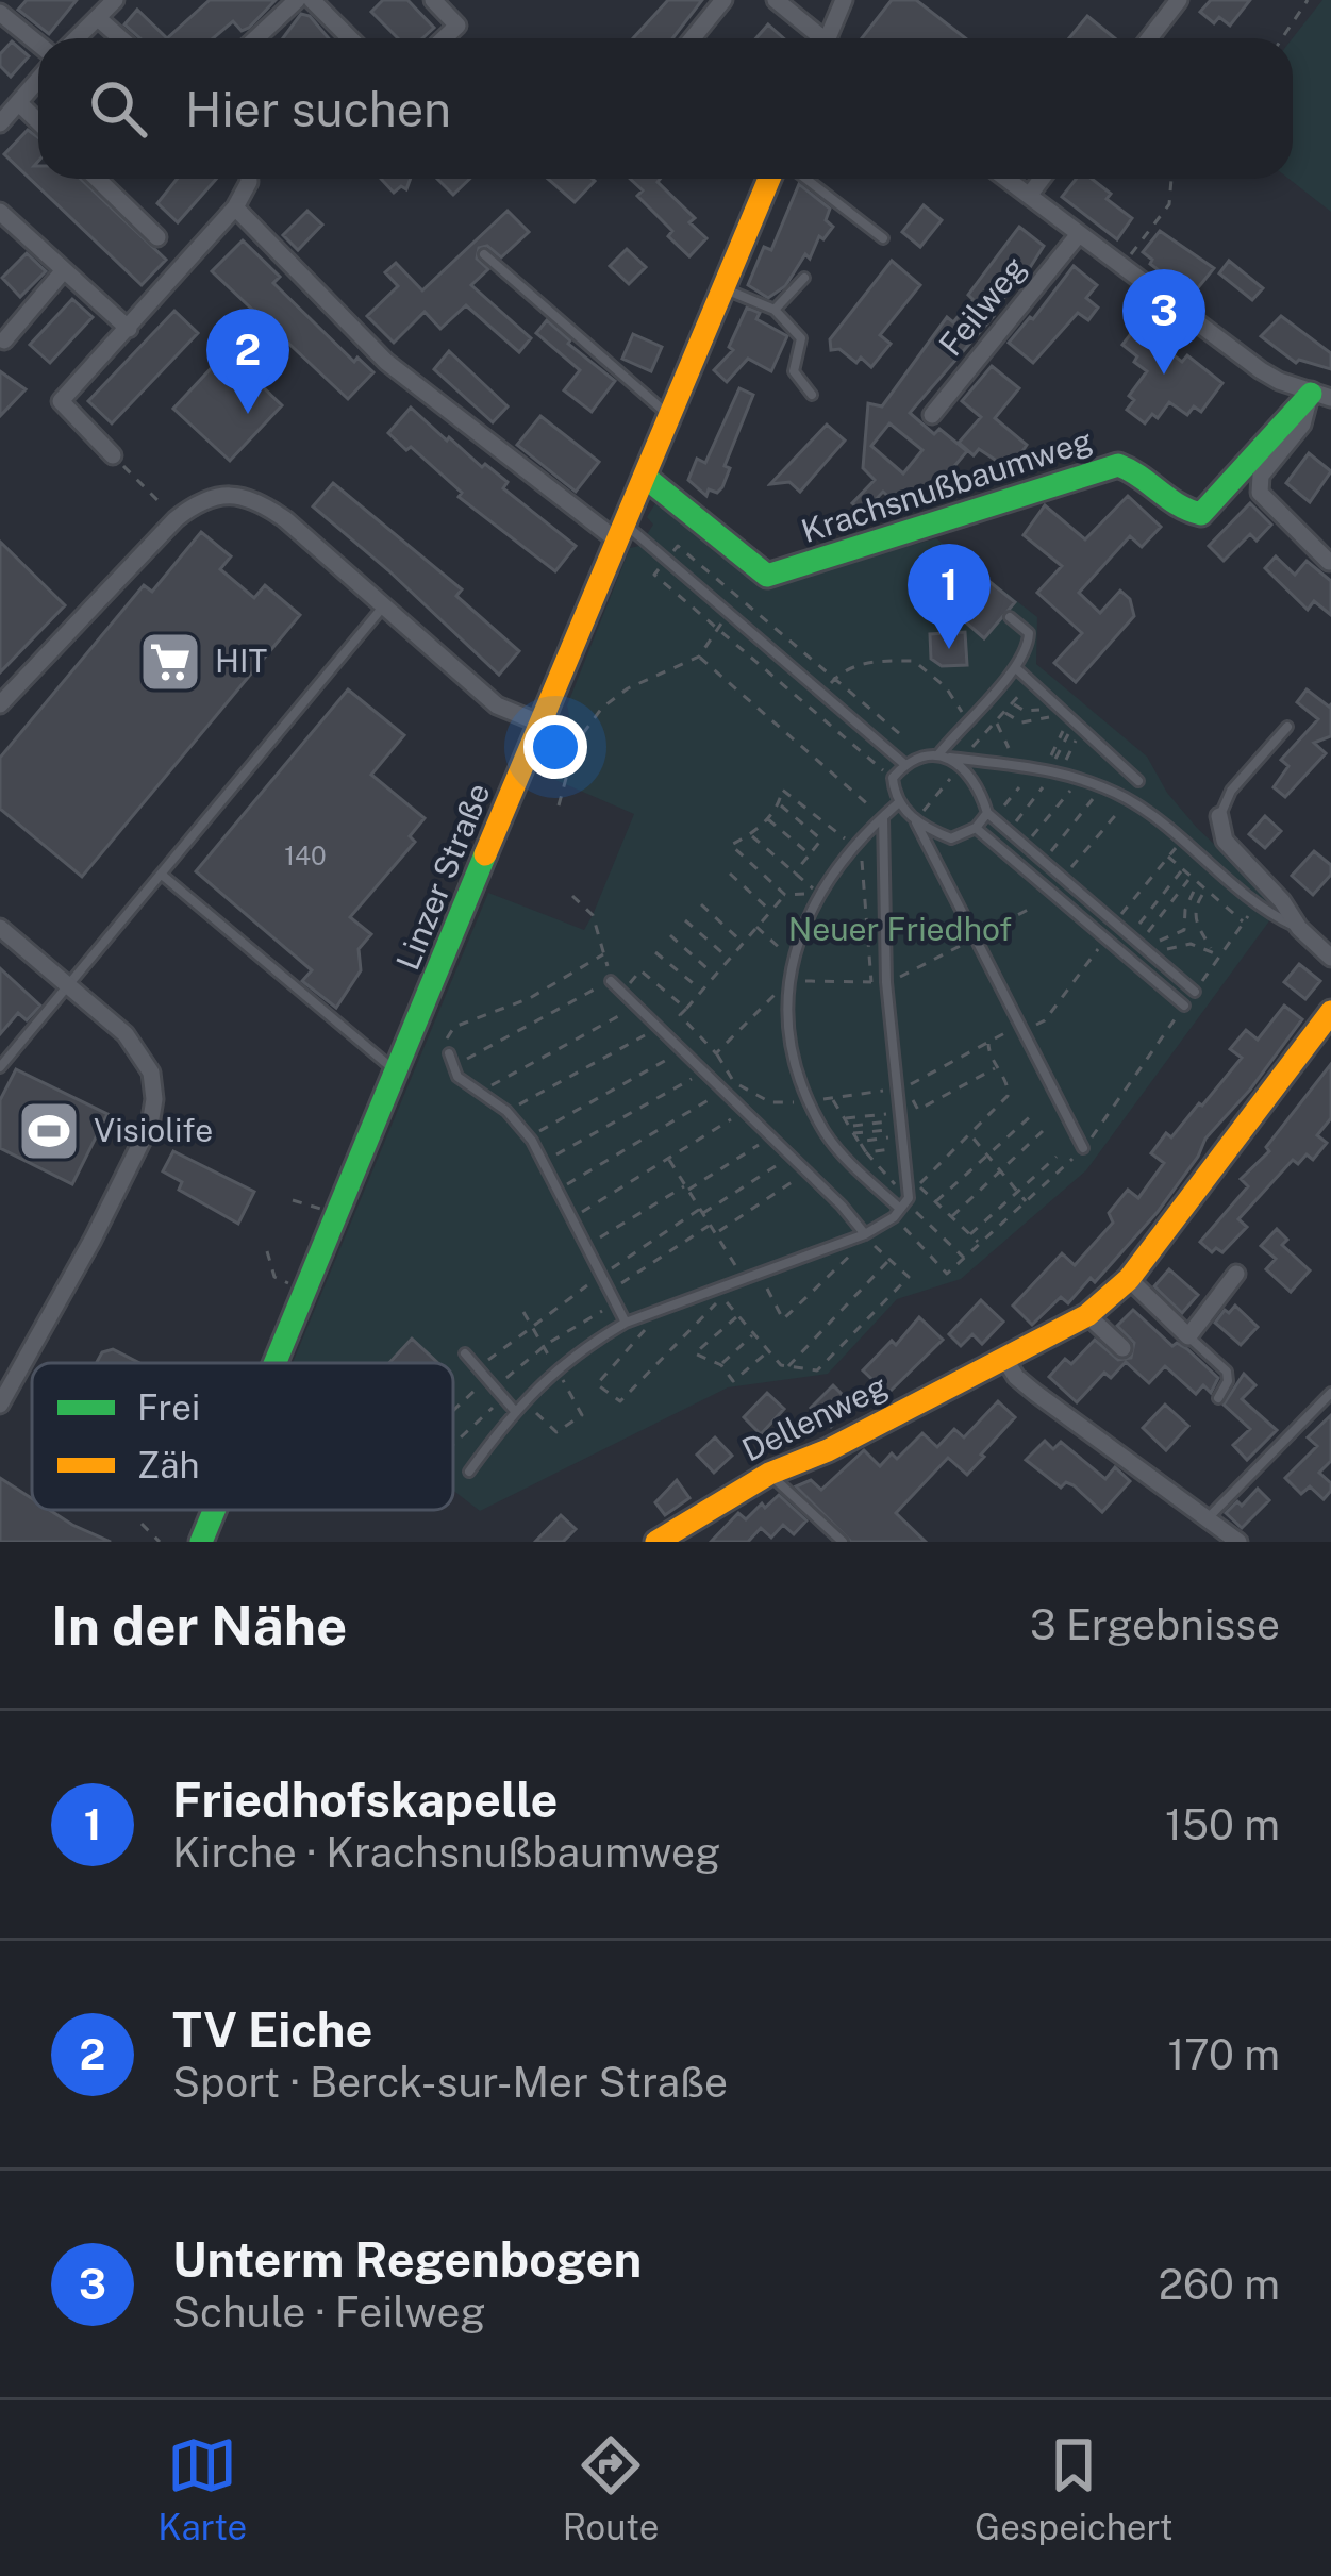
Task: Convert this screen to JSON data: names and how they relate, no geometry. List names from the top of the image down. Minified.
{"streets":{"street":["Feilweg","Krachsnußbaumweg","Linzer Straße","Dellenweg"]},"crossings":[["Krachsnußbaumweg","Linzer Straße"]],"parks":["Neuer Friedhof"],"places":{"supermarket":["HIT"],"sports":["Visiolife"]},"house_numbers":["140"],"legend":["Frei","Zäh"],"page":{"search":"Hier suchen","pins":["3","2","1"],"heading":["In der Nähe","3 Ergebnisse"],"list":[{"mark":"1","name":"Friedhofskapelle","note":"Kirche · Krachsnußbaumweg","value":"150 m"},{"mark":"2","name":"TV Eiche","note":"Sport · Berck-sur-Mer Straße","value":"170 m"},{"mark":"3","name":"Unterm Regenbogen","note":"Schule · Feilweg","value":"260 m"}],"nav":["Karte","Route","Gespeichert"]}}
